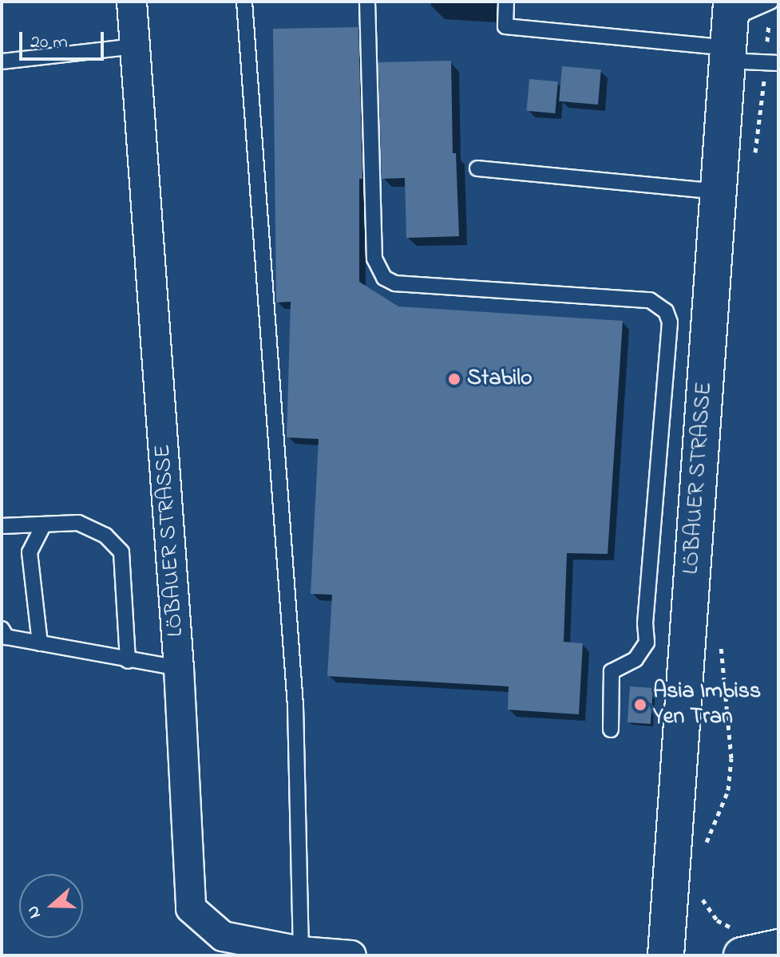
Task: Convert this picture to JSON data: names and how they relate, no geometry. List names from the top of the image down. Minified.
{"streets":{"main road":["LÖBAUER STRASSE"]},"places":["Stabilo","Asia Imbiss Yen Tran"],"scale_bar":"20 m","north":"left"}
